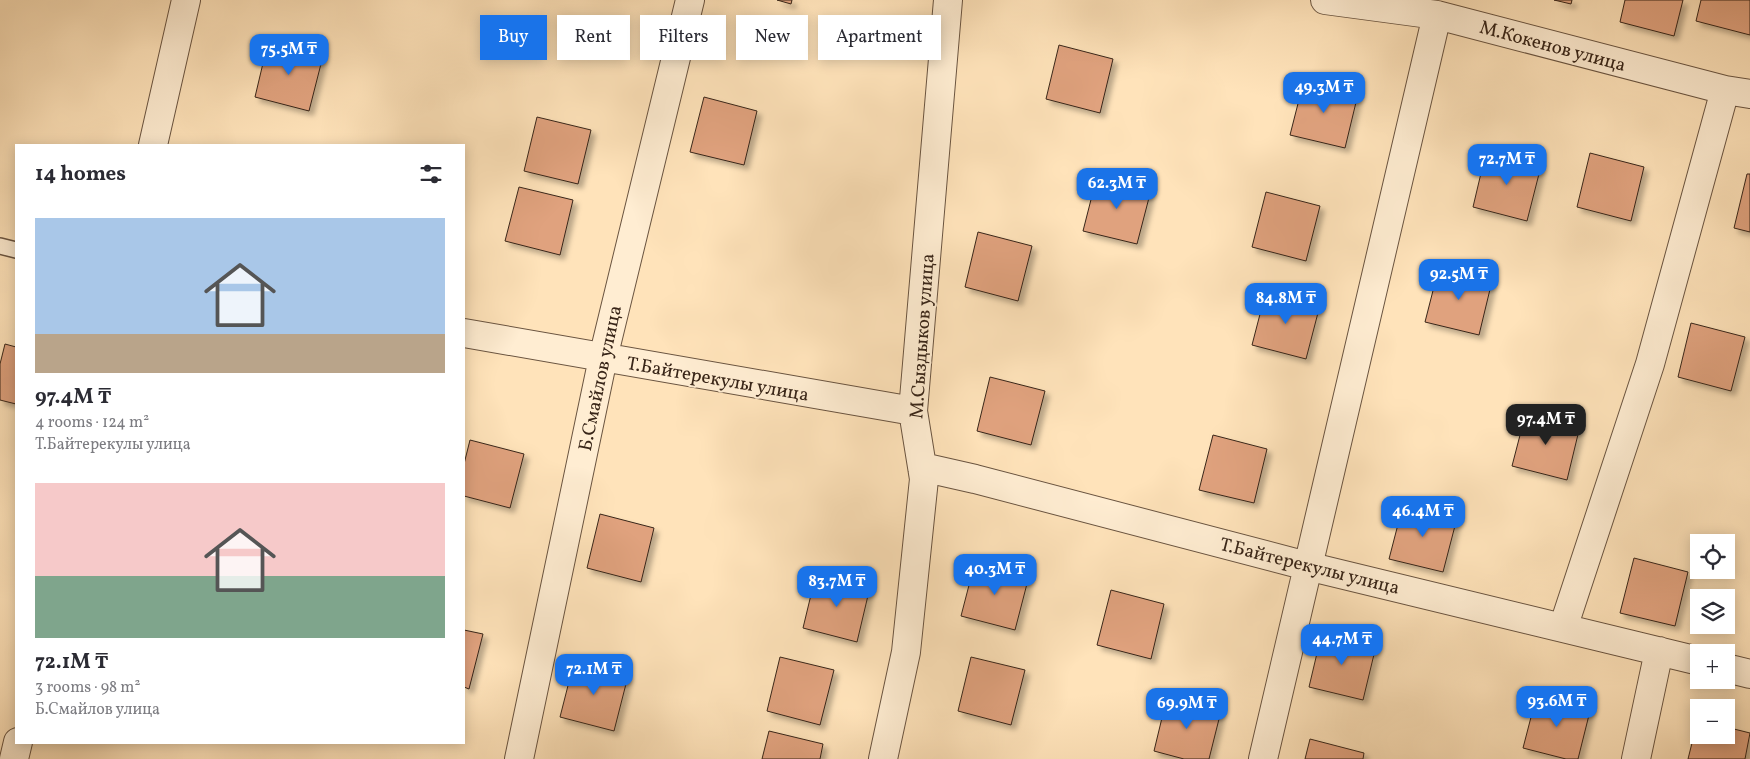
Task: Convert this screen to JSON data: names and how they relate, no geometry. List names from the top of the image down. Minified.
{"streets":{"street":["М.Кокенов улица","М.Сыздыков улица","Б.Смайлов улица","Т.Байтерекулы улица"]},"crossings":[["М.Сыздыков улица","Т.Байтерекулы улица"],["Б.Смайлов улица","Т.Байтерекулы улица"]],"page":{"chip":["Buy","Rent","Filters","New","Apartment"],"price":["75.5M ₸","49.3M ₸","72.7M ₸","62.3M ₸","92.5M ₸","84.8M ₸","97.4M ₸","46.4M ₸","40.3M ₸","83.7M ₸","44.7M ₸","72.1M ₸","93.6M ₸","69.9M ₸"],"heading":"14 homes","list":[{"name":"97.4M ₸","note":"4 rooms · 124 m² · Т.Байтерекулы улица"},{"name":"72.1M ₸","note":"3 rooms · 98 m² · Б.Смайлов улица"}],"map_buttons":["+","−"]}}
